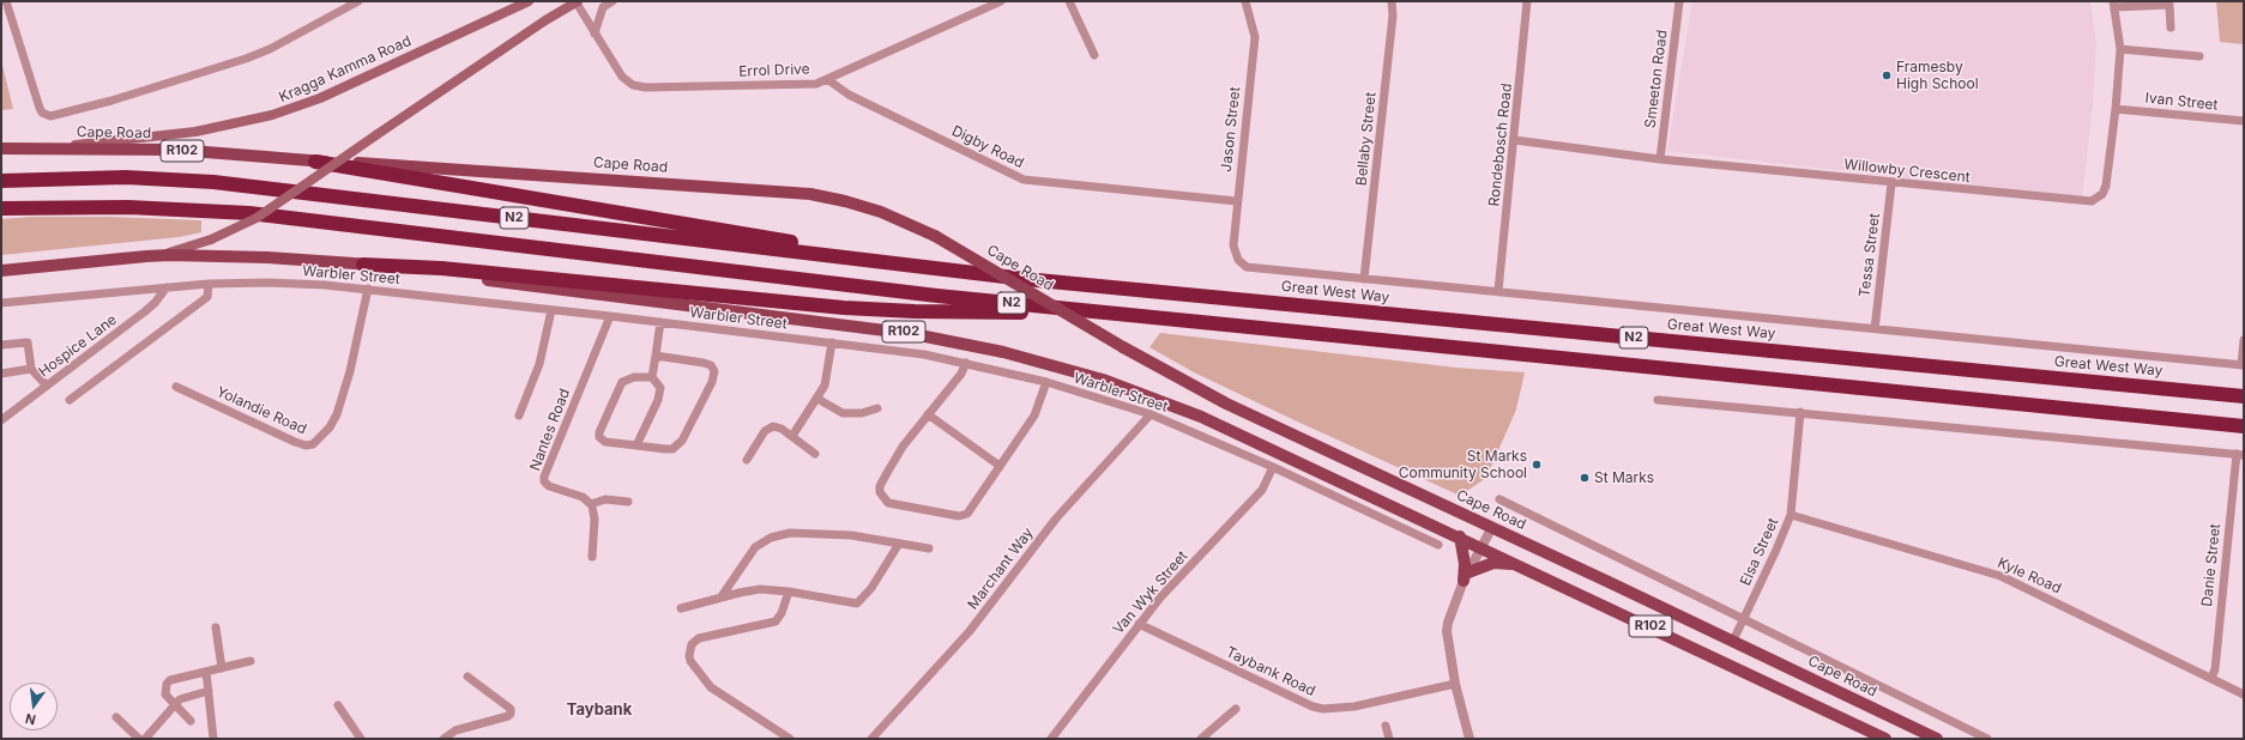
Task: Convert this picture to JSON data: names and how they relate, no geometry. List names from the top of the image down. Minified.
{"streets":{"highway":["N2","Great West Way"],"main road":["Kragga Kamma Road","Cape Road","R102"],"street":["Errol Drive","Smeeton Road","Ivan Street","Jason Street","Bellaby Street","Rondebosch Road","Digby Road","Willowby Crescent","Tessa Street","Warbler Street","Hospice Lane","Yolandie Road","Nantes Road","Elsa Street","Danie Street","Marchant Way","Kyle Road","Van Wyk Street","Taybank Road"]},"crossings":[["Kragga Kamma Road","Cape Road"],["Errol Drive","Digby Road"],["Smeeton Road","Willowby Crescent"],["Ivan Street","Willowby Crescent"],["Jason Street","Digby Road"],["Jason Street","Great West Way"],["Cape Road","Elsa Street"],["Bellaby Street","Great West Way"],["Rondebosch Road","Willowby Crescent"],["Rondebosch Road","Great West Way"],["Willowby Crescent","Tessa Street"],["N2","Great West Way"],["Tessa Street","Great West Way"],["Warbler Street","Hospice Lane"],["Warbler Street","Yolandie Road"],["Warbler Street","Nantes Road"],["Warbler Street","Marchant Way"],["Warbler Street","Van Wyk Street"],["Elsa Street","Kyle Road"],["Danie Street","Kyle Road"],["Van Wyk Street","Taybank Road"]],"districts":["Taybank"],"places":["Framesby High School","St Marks Community School","St Marks"],"north":"bottom"}
